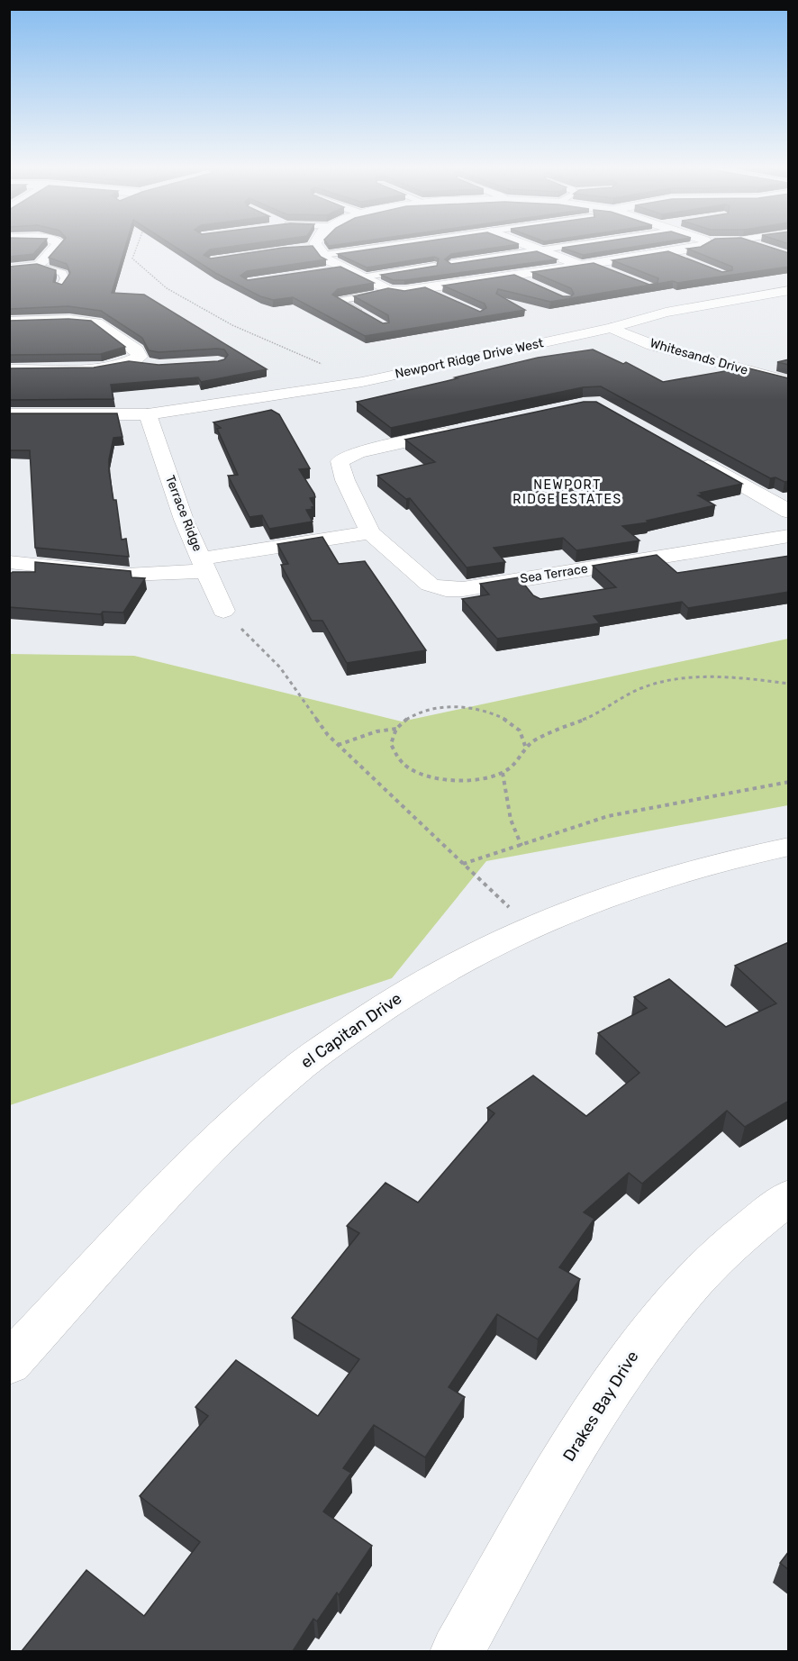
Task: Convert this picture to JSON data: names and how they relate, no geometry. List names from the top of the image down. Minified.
{"streets":{"street":["Whitesands Drive","Newport Ridge Drive West","Terrace Ridge","Sea Terrace","el Capitan Drive","Drakes Bay Drive"]},"crossings":[["Whitesands Drive","Newport Ridge Drive West"],["Newport Ridge Drive West","Terrace Ridge"]],"districts":["NEWPORT RIDGE ESTATES"]}
